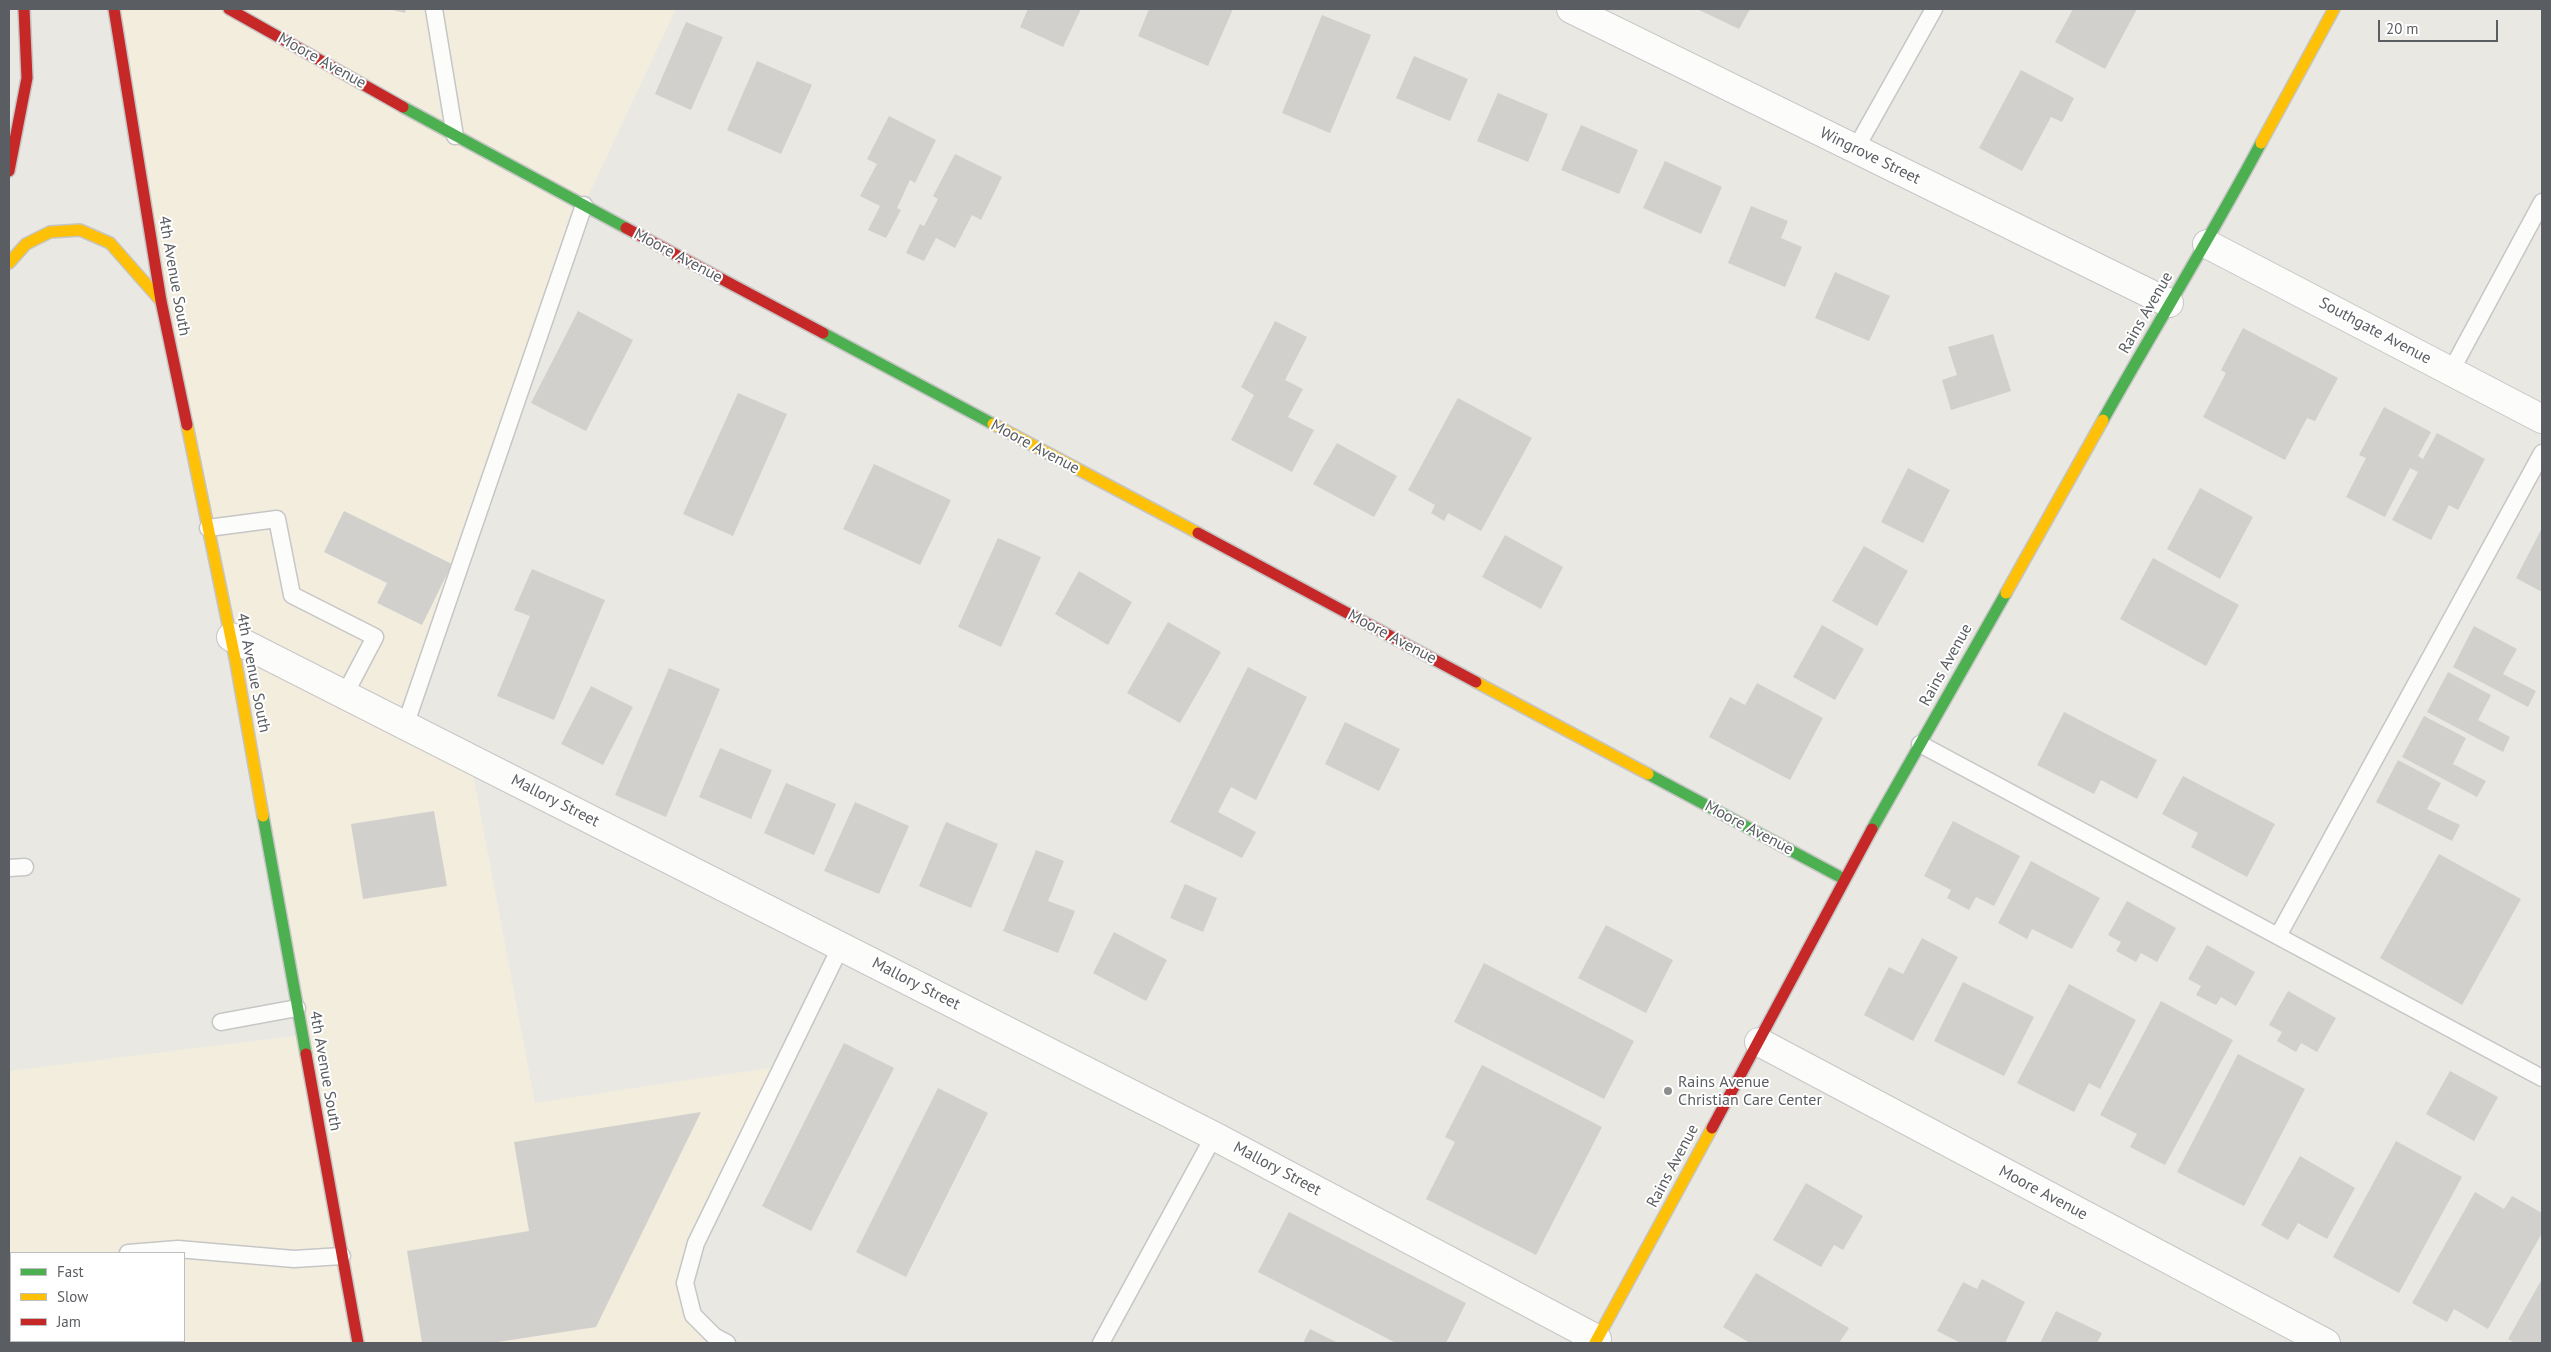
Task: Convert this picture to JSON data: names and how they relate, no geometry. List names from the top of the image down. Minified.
{"streets":{"street":["Moore Avenue","Wingrove Street","4th Avenue South","Rains Avenue","Southgate Avenue","Mallory Street"]},"crossings":[["Moore Avenue","Rains Avenue"],["Wingrove Street","Rains Avenue"],["4th Avenue South","Mallory Street"],["Rains Avenue","Southgate Avenue"],["Rains Avenue","Mallory Street"]],"places":["Rains Avenue Christian Care Center"],"legend":["Fast","Slow","Jam"],"scale_bar":"20 m"}
